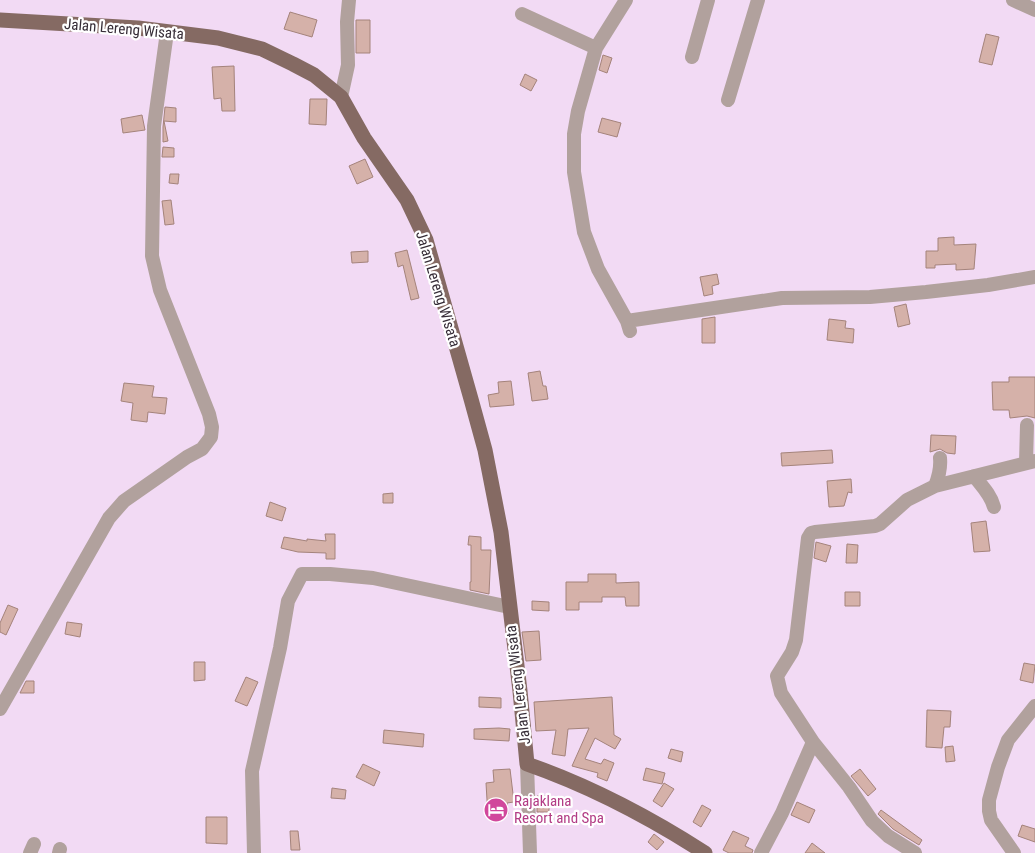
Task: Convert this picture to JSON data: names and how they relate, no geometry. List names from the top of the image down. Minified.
{"streets":{"main road":["Jalan Lereng Wisata"]},"places":{"hotel":["Rajaklana Resort and Spa"]}}
